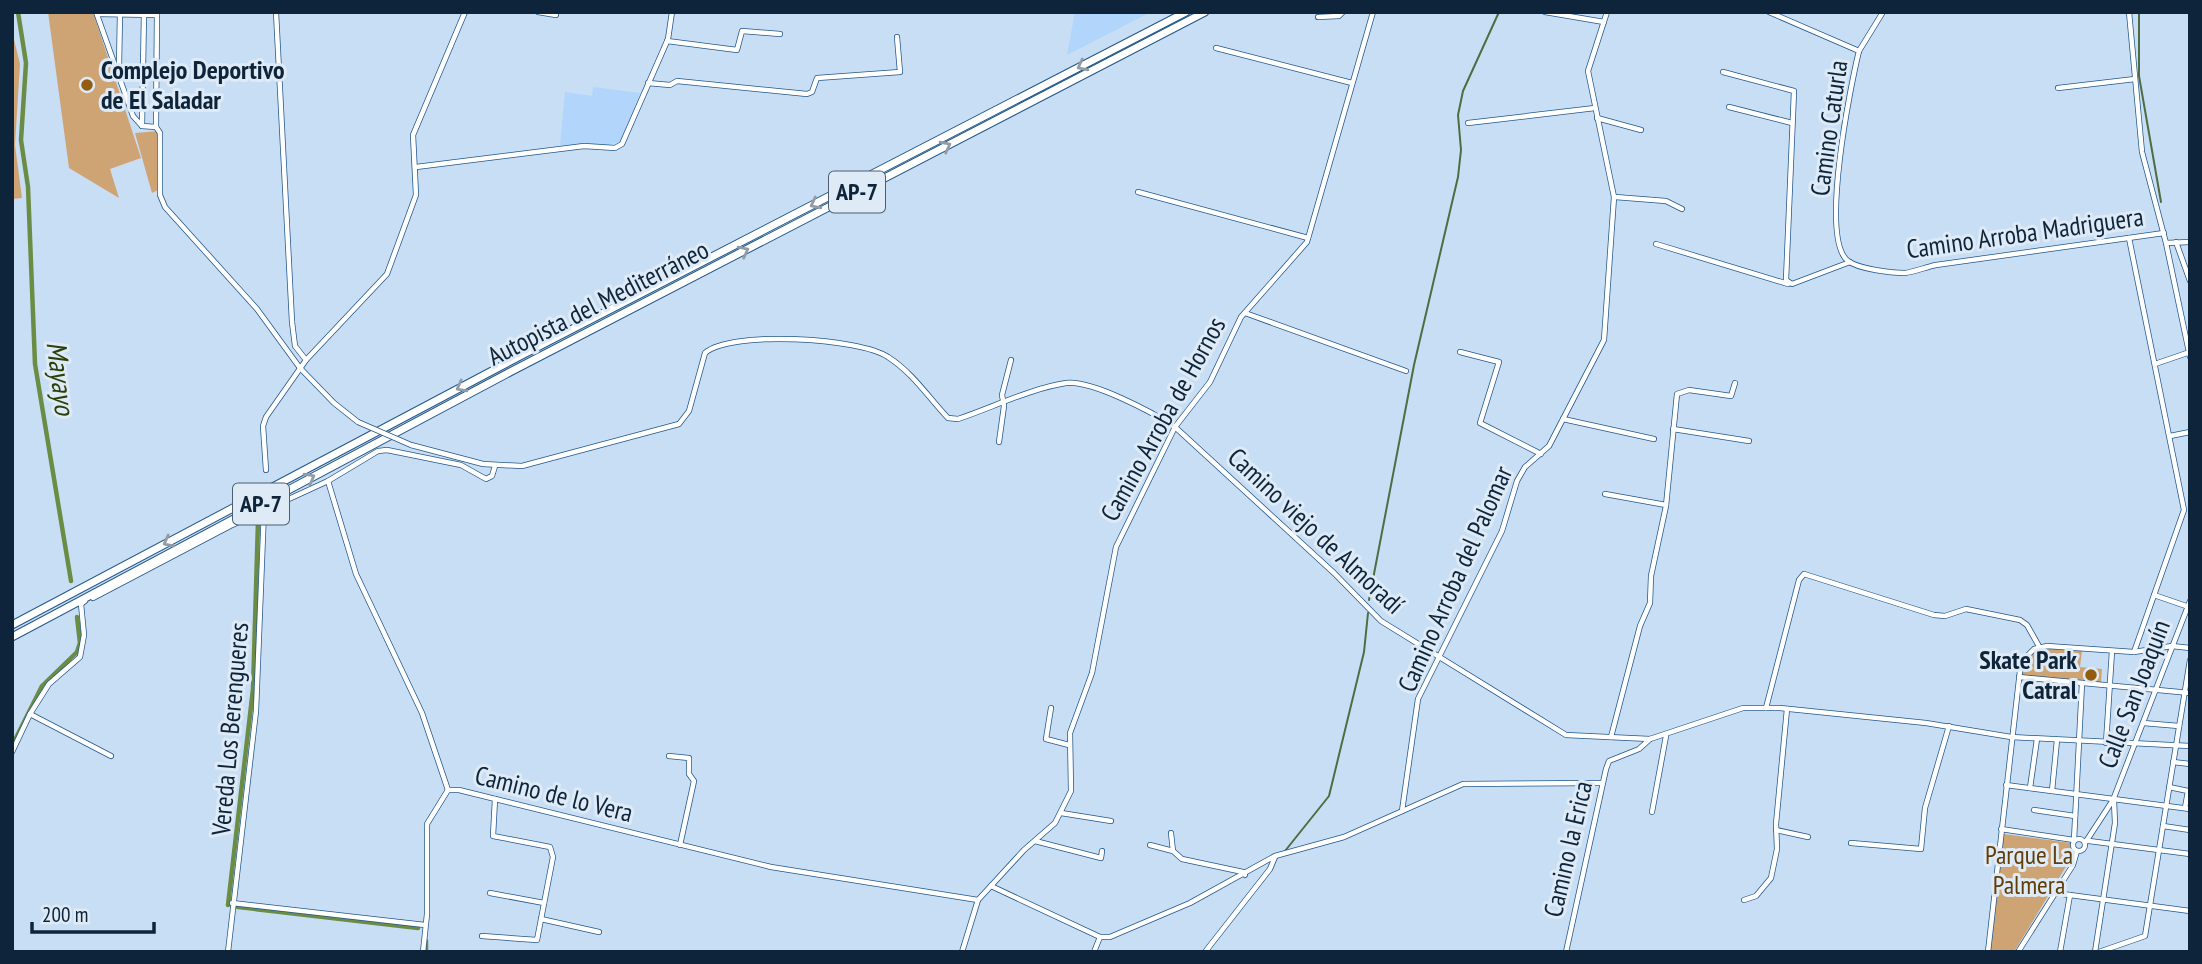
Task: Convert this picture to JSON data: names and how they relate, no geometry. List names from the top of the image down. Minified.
{"streets":{"highway":["AP-7","Autopista del Mediterráneo"],"street":["Camino Caturla","Camino Arroba Madriguera","Camino Arroba de Hornos","Camino viejo de Almoradí","Camino Arroba del Palomar","Calle San Joaquín","Vereda Los Berengueres","Camino de lo Vera","Camino la Erica"]},"crossings":[["Camino Caturla","Camino Arroba Madriguera"],["Camino Arroba de Hornos","Camino viejo de Almoradí"],["Camino Arroba de Hornos","Camino de lo Vera"],["Camino viejo de Almoradí","Camino Arroba del Palomar"],["Camino viejo de Almoradí","Calle San Joaquín"],["Camino viejo de Almoradí","Camino la Erica"]],"water":["Mayayo"],"parks":["Parque La Palmera"],"places":["Complejo Deportivo de El Saladar","Skate Park Catral"],"scale_bar":"200 m"}
